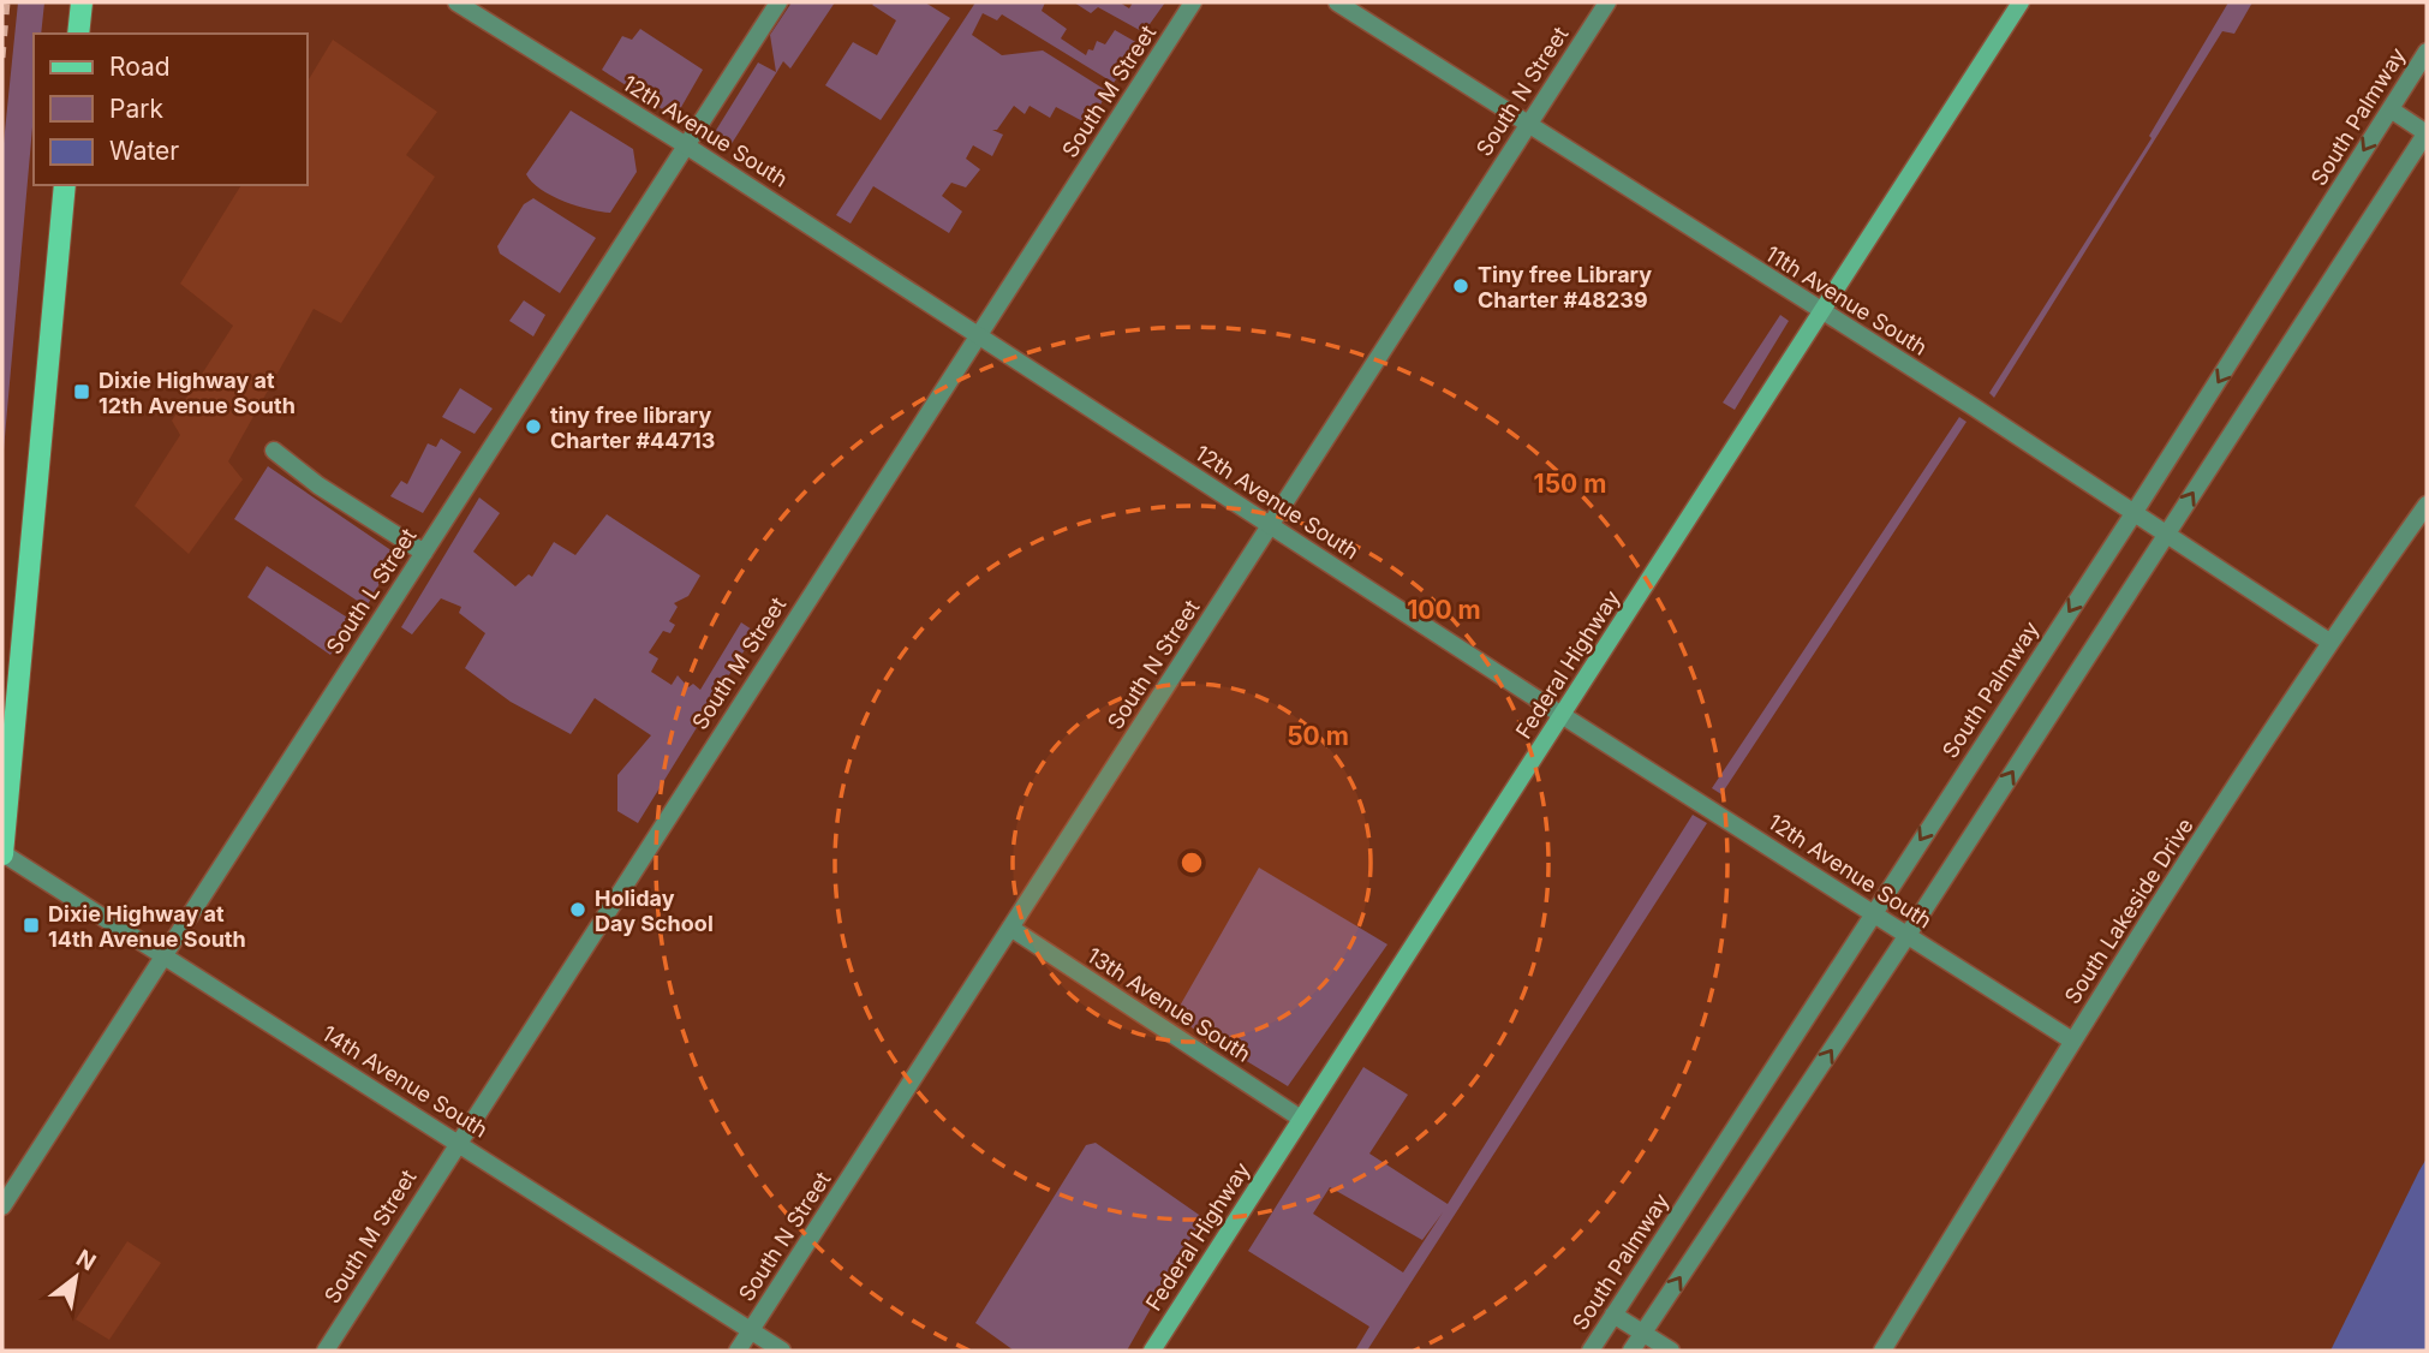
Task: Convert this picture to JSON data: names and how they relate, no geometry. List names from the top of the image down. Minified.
{"streets":{"main road":["Federal Highway"],"street":["South M Street","South N Street","South Palmway","12th Avenue South","11th Avenue South","South L Street","South Lakeside Drive","13th Avenue South","14th Avenue South"]},"crossings":[["South M Street","12th Avenue South"],["South M Street","14th Avenue South"],["South N Street","12th Avenue South"],["South N Street","11th Avenue South"],["South N Street","13th Avenue South"],["South N Street","14th Avenue South"],["South Palmway","12th Avenue South"],["South Palmway","11th Avenue South"],["12th Avenue South","South L Street"],["12th Avenue South","Federal Highway"],["12th Avenue South","South Lakeside Drive"],["11th Avenue South","Federal Highway"],["11th Avenue South","South Lakeside Drive"],["South L Street","14th Avenue South"],["Federal Highway","13th Avenue South"]],"places":{"other":["Tiny free Library Charter #48239","tiny free library Charter #44713","Holiday Day School"],"transit":["Dixie Highway at 12th Avenue South","Dixie Highway at 14th Avenue South"]},"legend":["Road","Park","Water"],"north":"top right","rings":["150 m","100 m","50 m"]}
